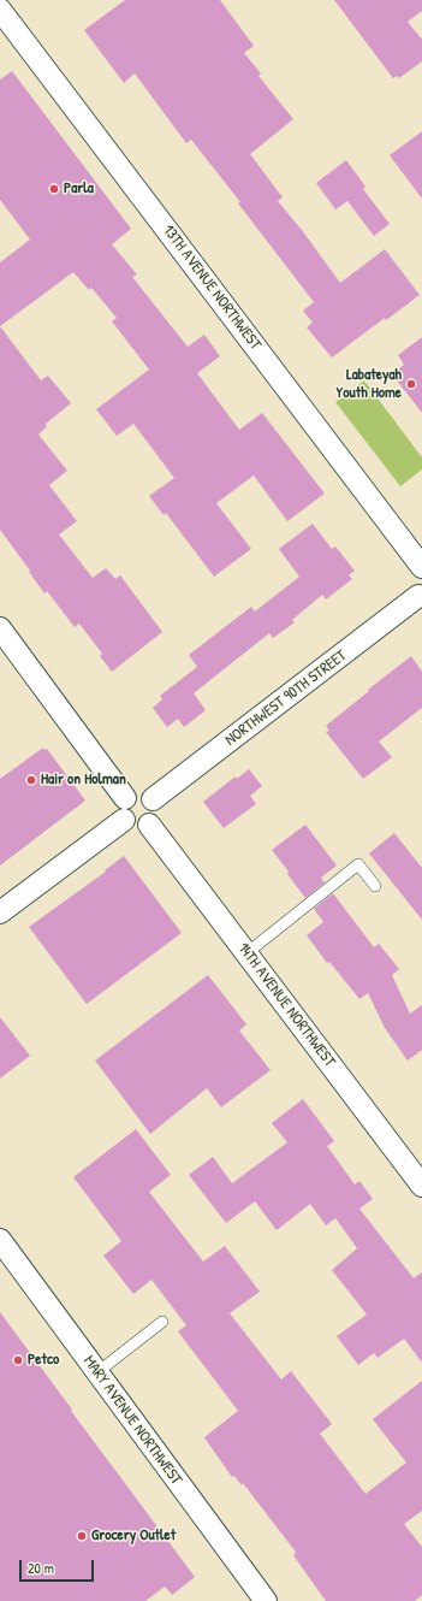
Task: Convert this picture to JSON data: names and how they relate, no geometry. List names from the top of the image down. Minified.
{"streets":{"street":["13TH AVENUE NORTHWEST","NORTHWEST 90TH STREET","14TH AVENUE NORTHWEST","MARY AVENUE NORTHWEST"]},"crossings":[["NORTHWEST 90TH STREET","14TH AVENUE NORTHWEST"]],"places":["Parla","Labateyah Youth Home","Hair on Holman","Petco","Grocery Outlet"],"scale_bar":"20 m"}
